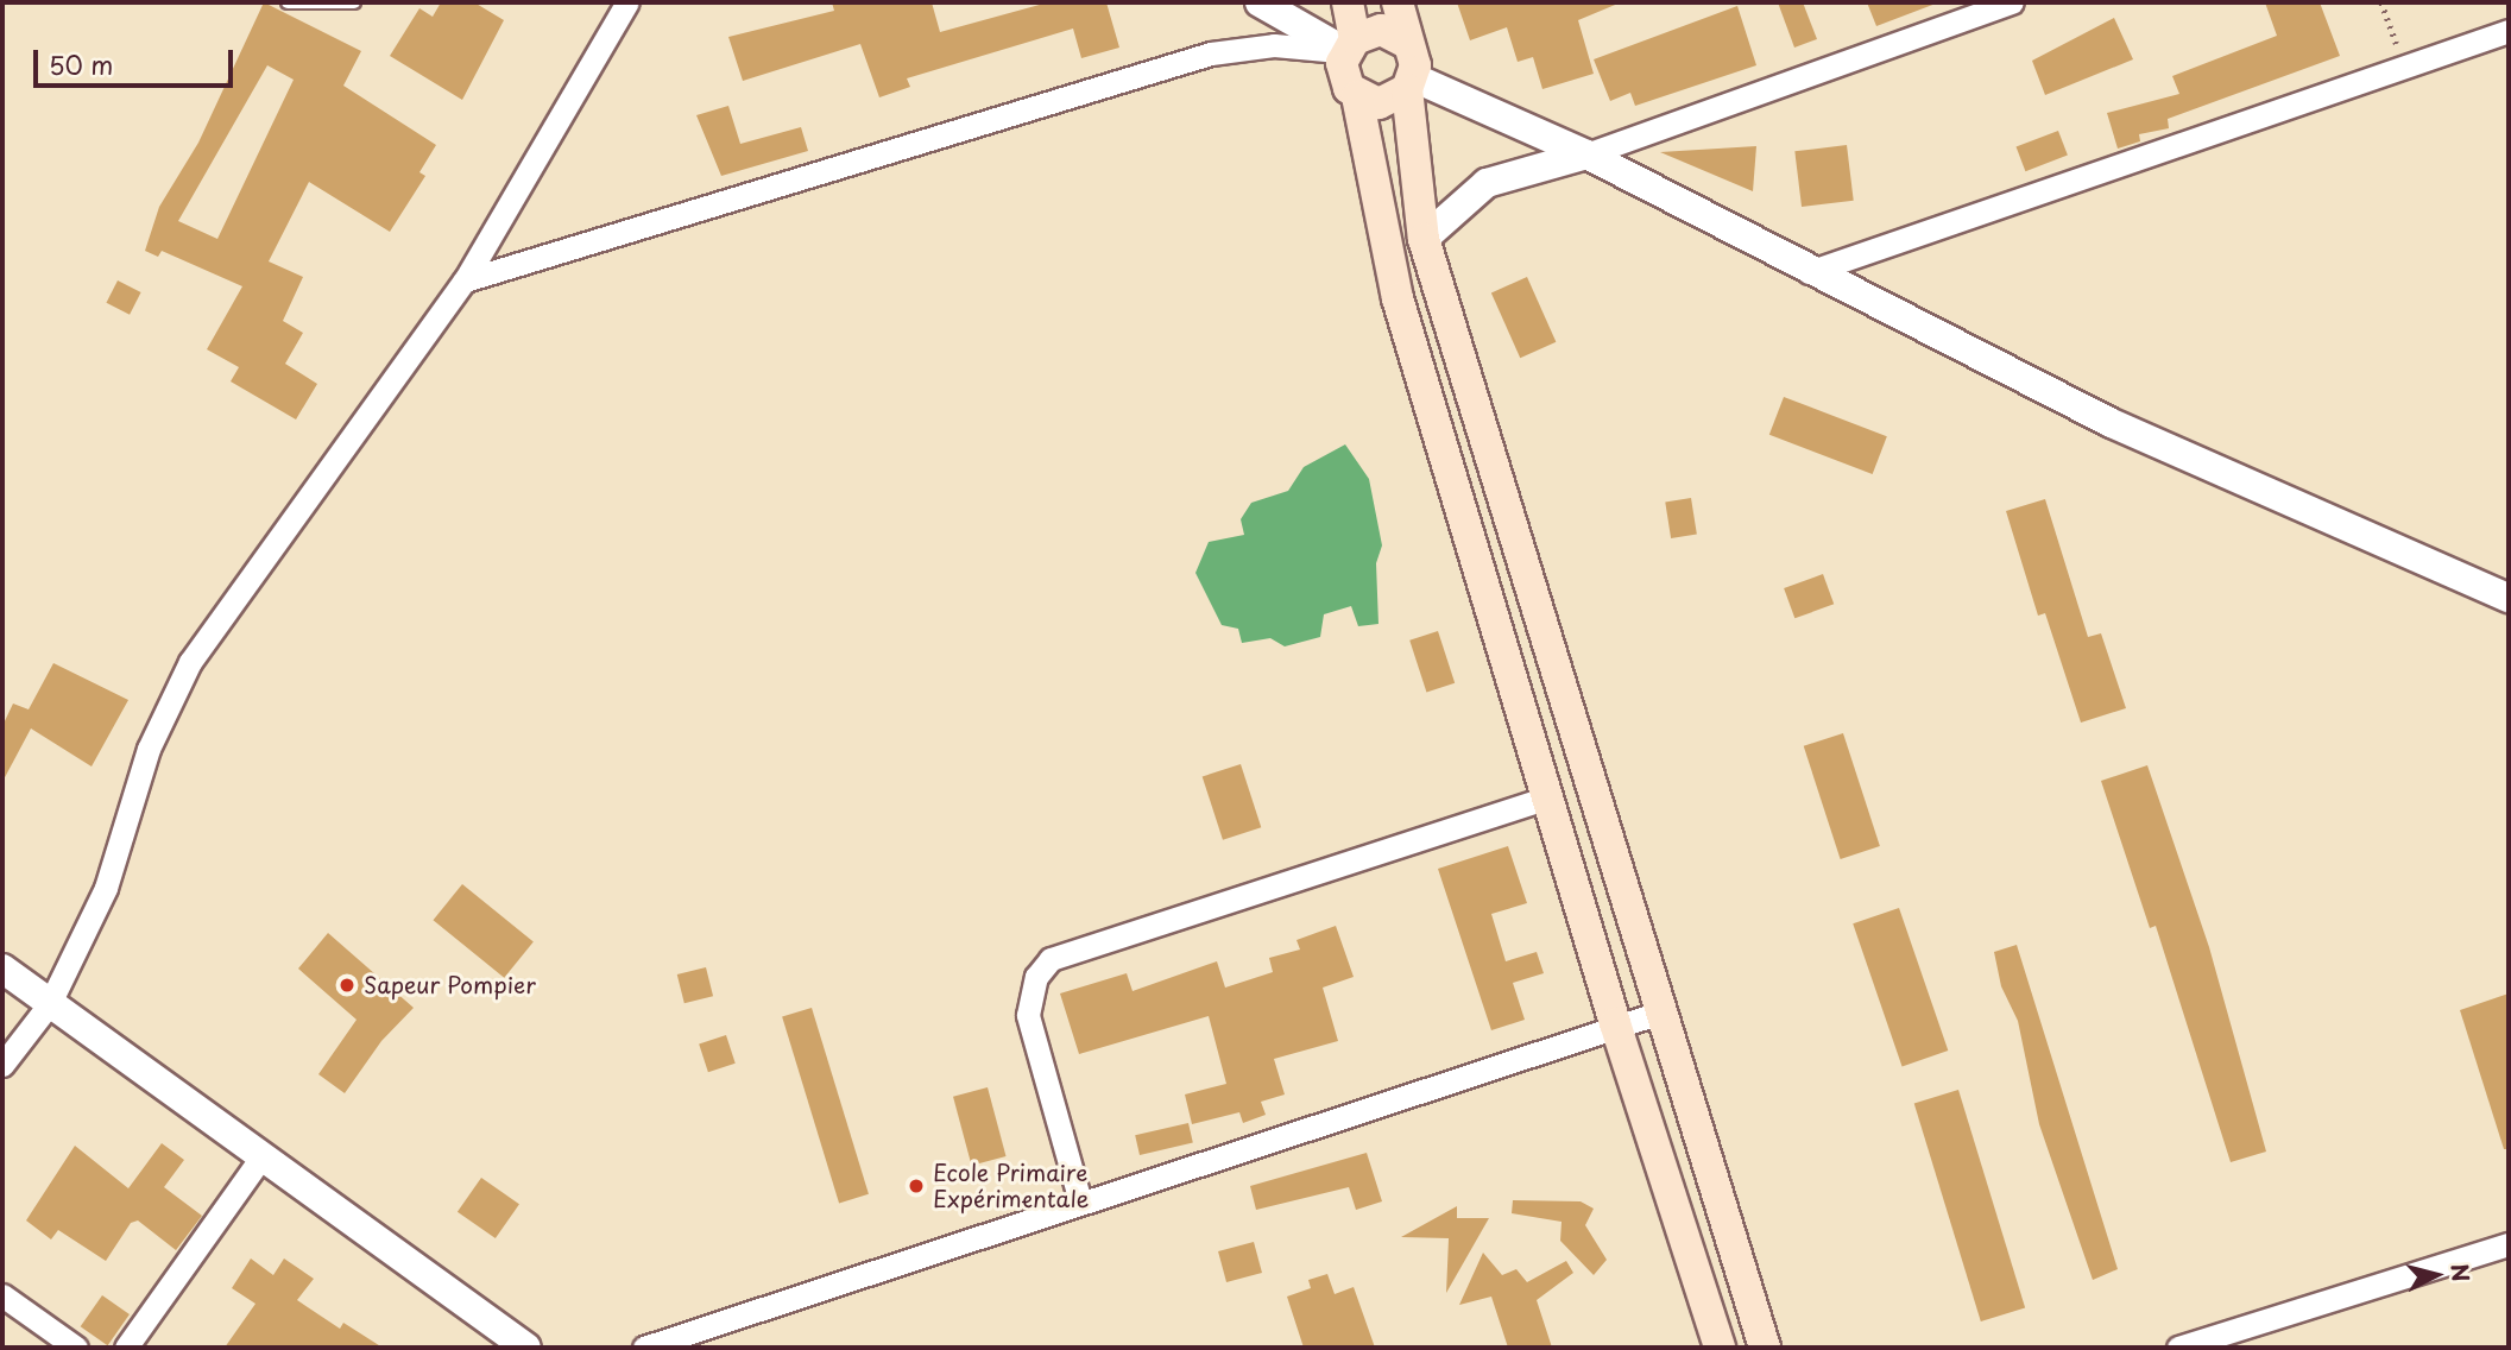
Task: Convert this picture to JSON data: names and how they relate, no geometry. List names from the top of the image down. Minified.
{"places":["Sapeur Pompier","Ecole Primaire Expérimentale"],"scale_bar":"50 m","north":"right"}
